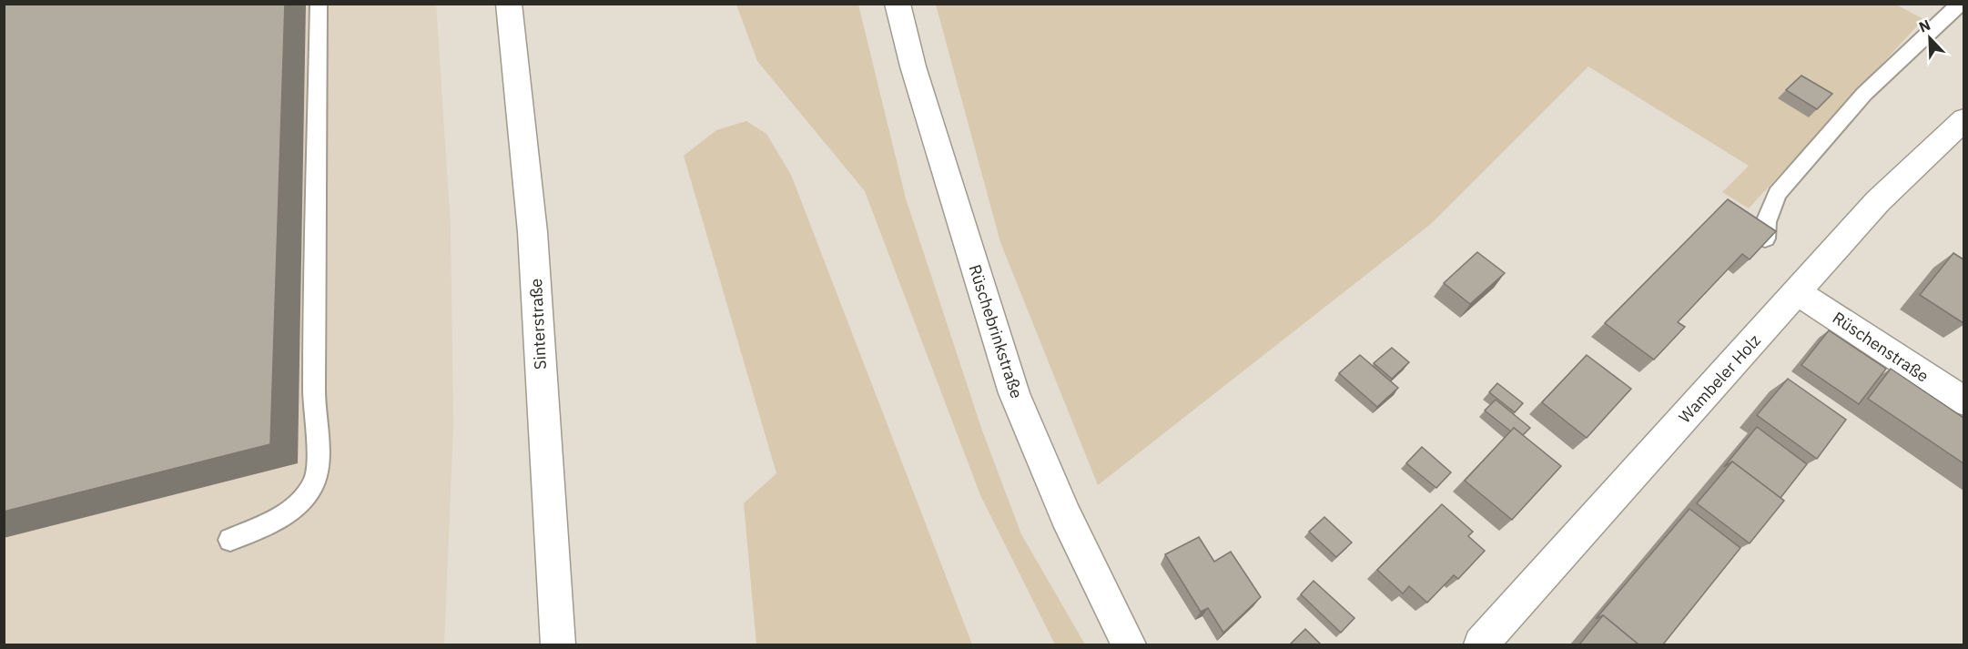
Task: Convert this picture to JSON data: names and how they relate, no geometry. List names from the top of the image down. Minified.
{"streets":{"street":["Sinterstraße","Rüschebrinkstraße","Rüschenstraße","Wambeler Holz"]},"crossings":[["Rüschenstraße","Wambeler Holz"]],"north":"top left"}
